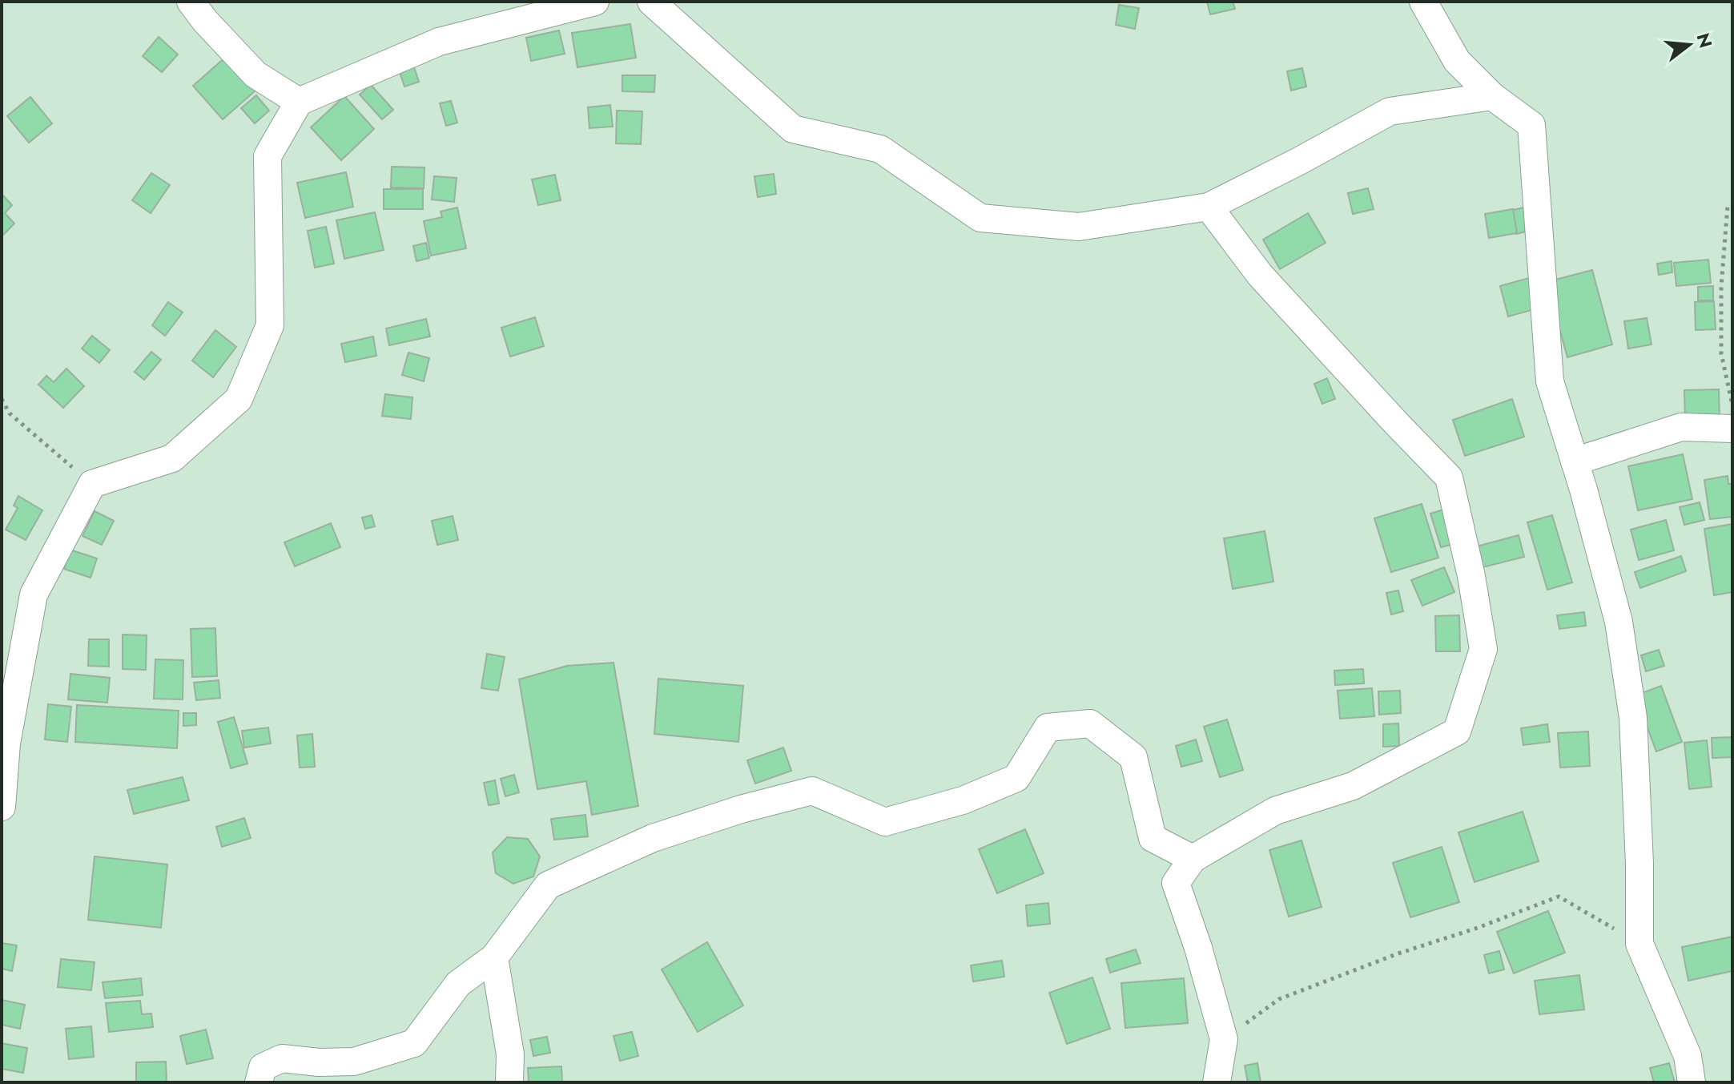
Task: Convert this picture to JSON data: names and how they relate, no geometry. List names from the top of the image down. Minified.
{"north":"right"}
